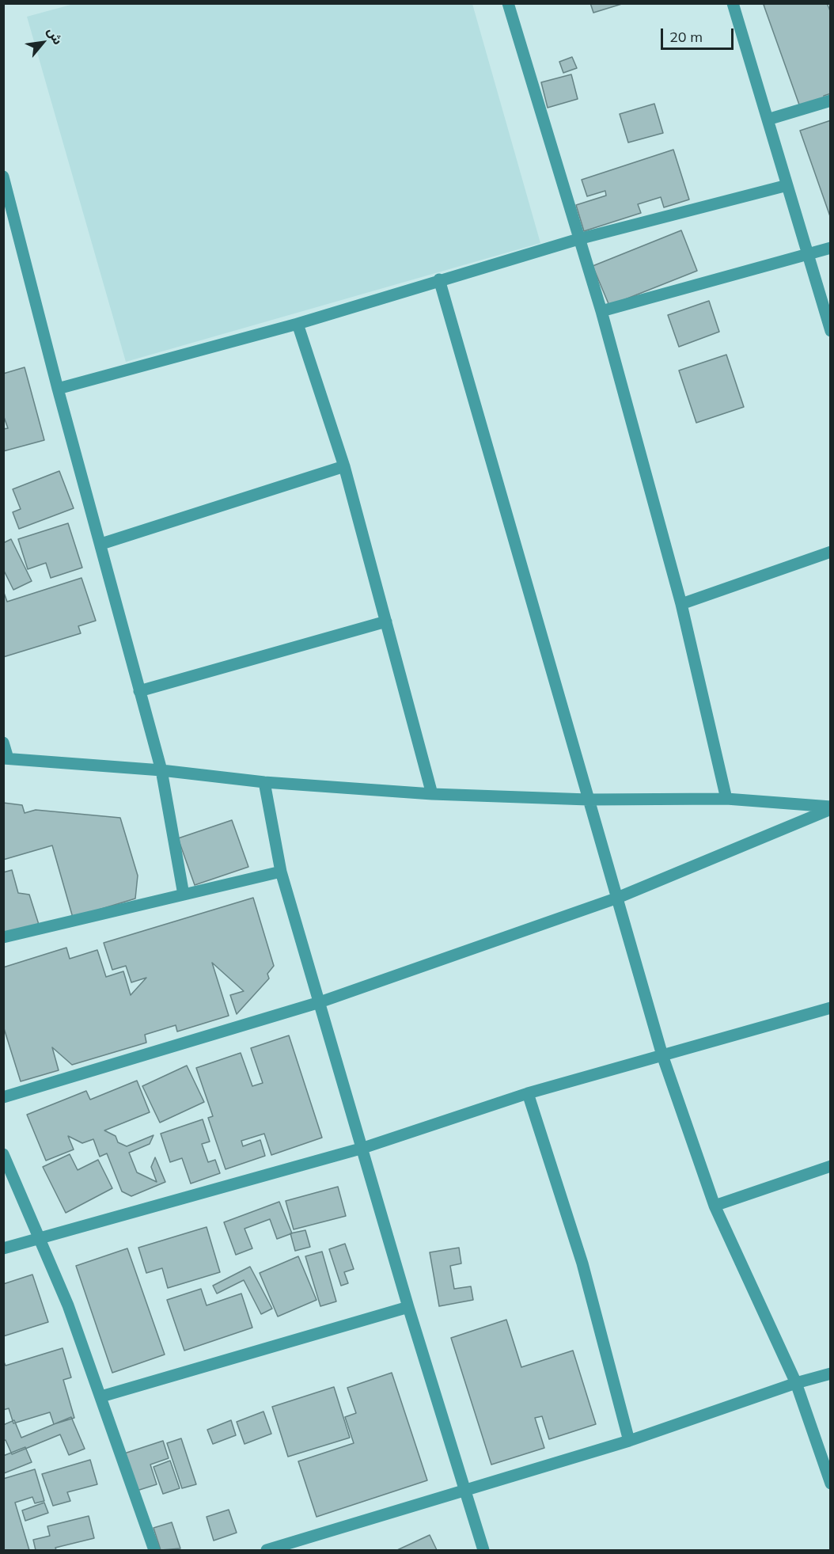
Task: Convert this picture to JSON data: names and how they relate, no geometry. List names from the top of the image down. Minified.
{"scale_bar":"20 m","north":"top right"}
